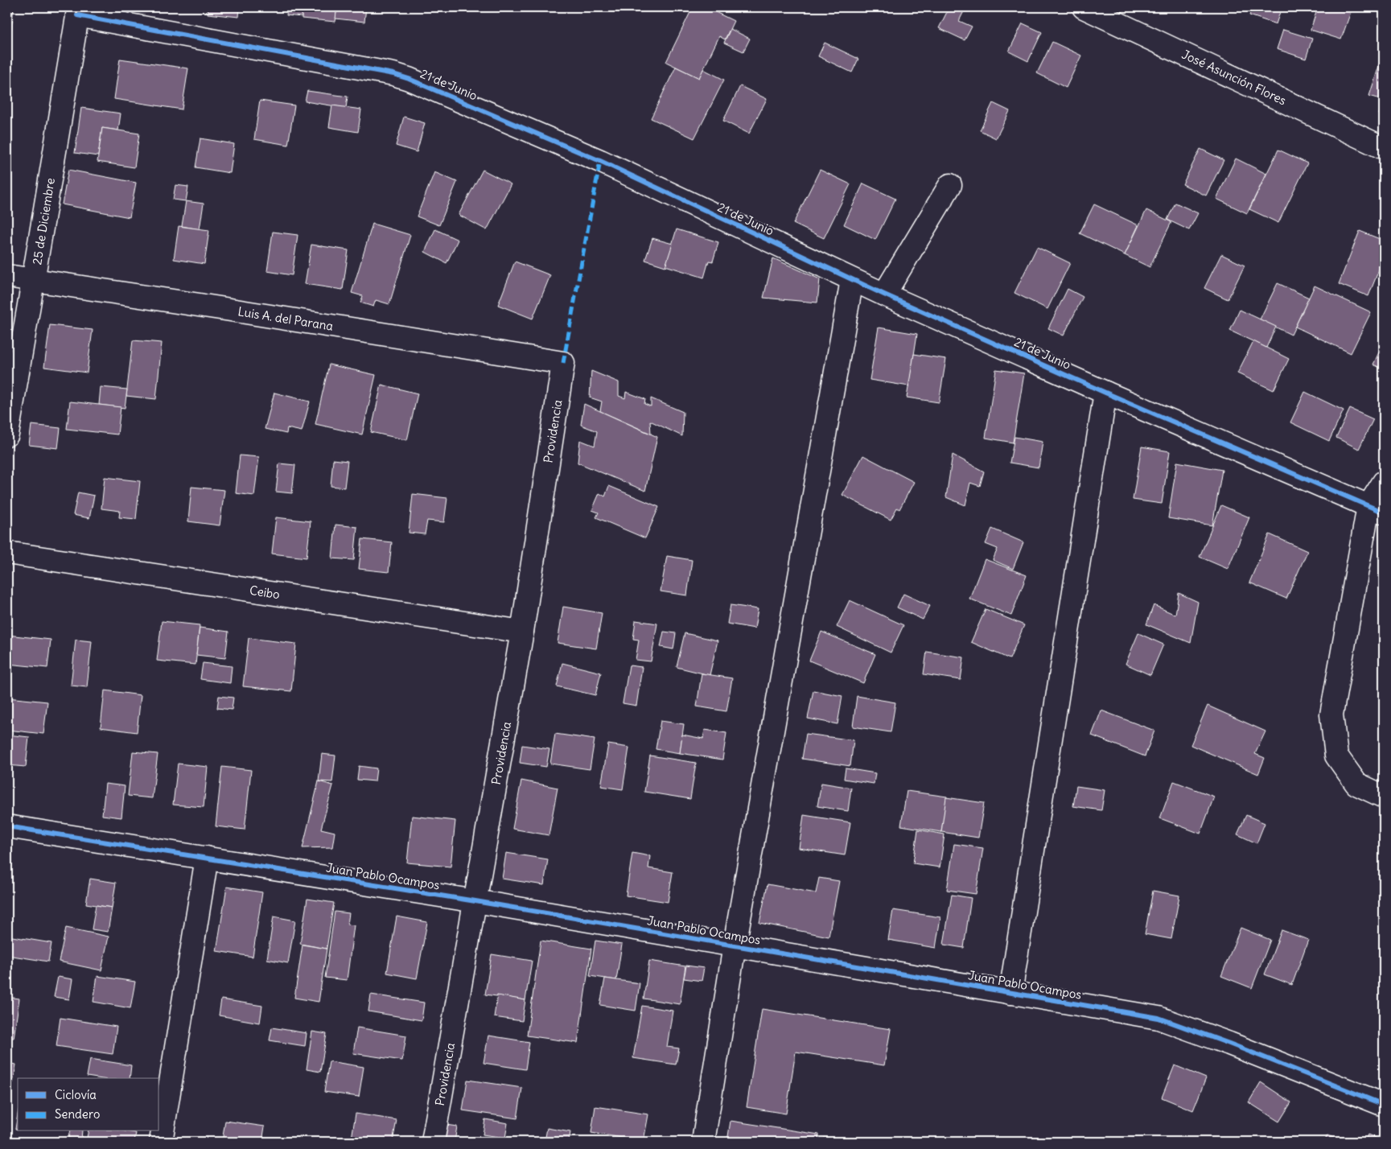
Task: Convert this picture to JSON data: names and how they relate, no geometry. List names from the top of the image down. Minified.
{"streets":{"street":["José Asunción Flores","21 de Junio","25 de Diciembre","Luis A. del Parana","Providencia","Ceibo","Juan Pablo Ocampos"]},"crossings":[["21 de Junio","25 de Diciembre"],["25 de Diciembre","Luis A. del Parana"],["Luis A. del Parana","Providencia"],["Providencia","Ceibo"],["Providencia","Juan Pablo Ocampos"]],"legend":["Ciclovía","Sendero"]}
